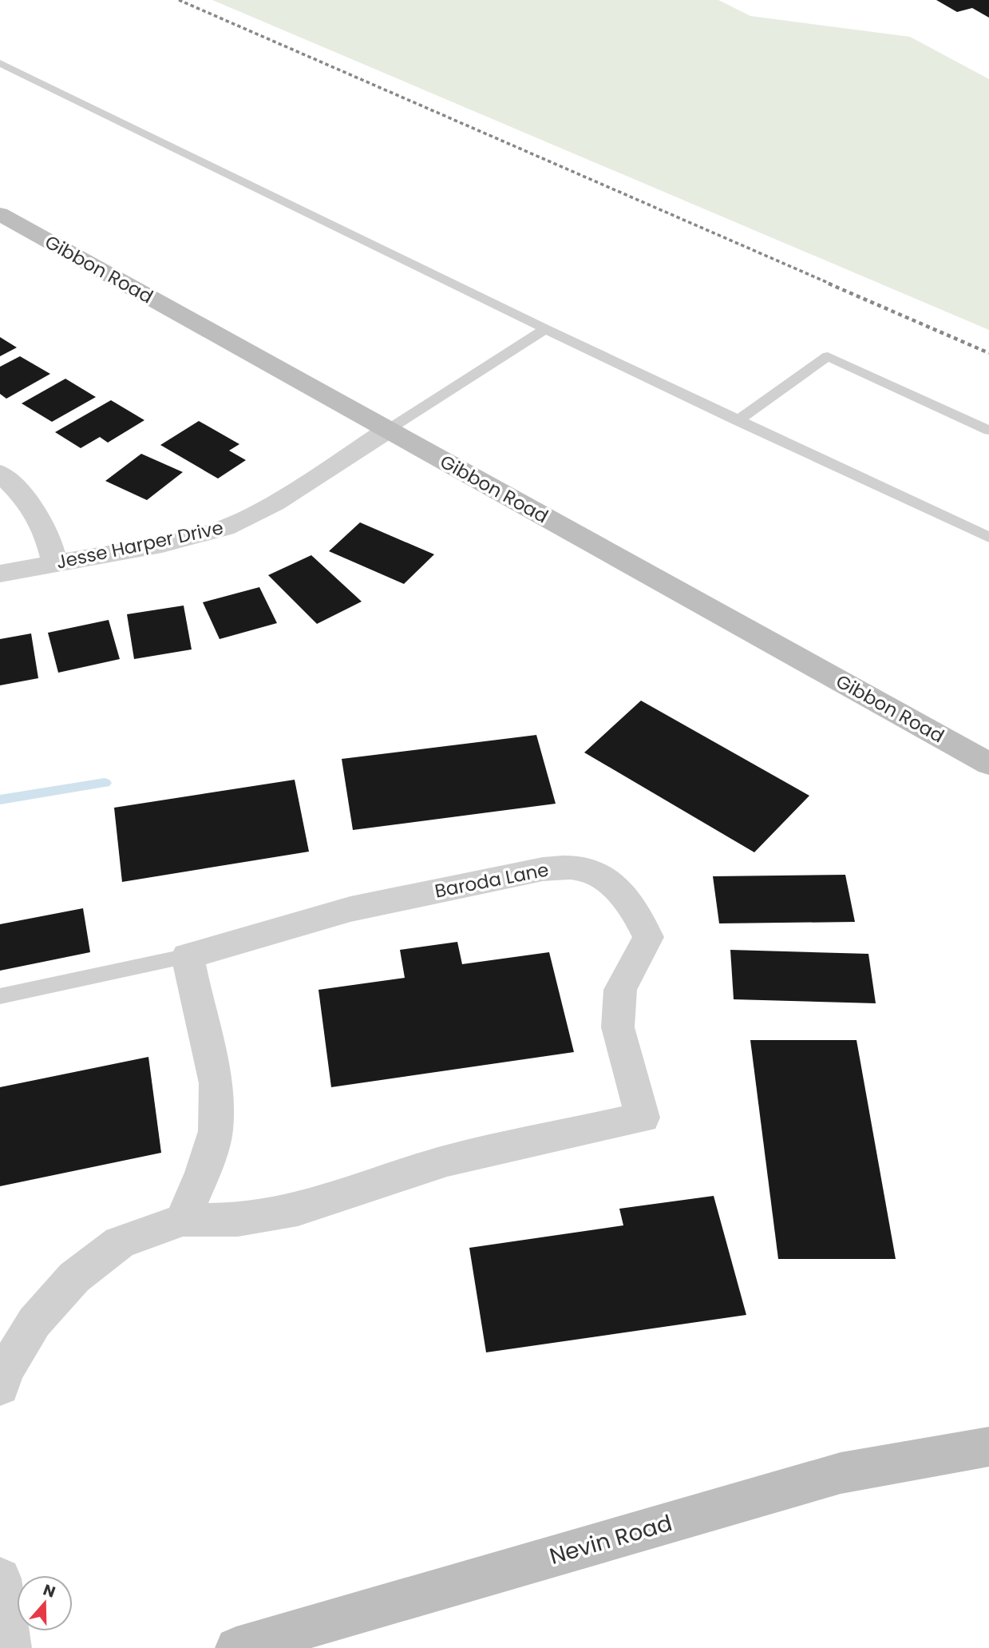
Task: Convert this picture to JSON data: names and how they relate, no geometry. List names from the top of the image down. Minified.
{"streets":{"main road":["Gibbon Road","Nevin Road"],"street":["Jesse Harper Drive","Baroda Lane"]},"crossings":[["Gibbon Road","Jesse Harper Drive"]],"north":"top"}
